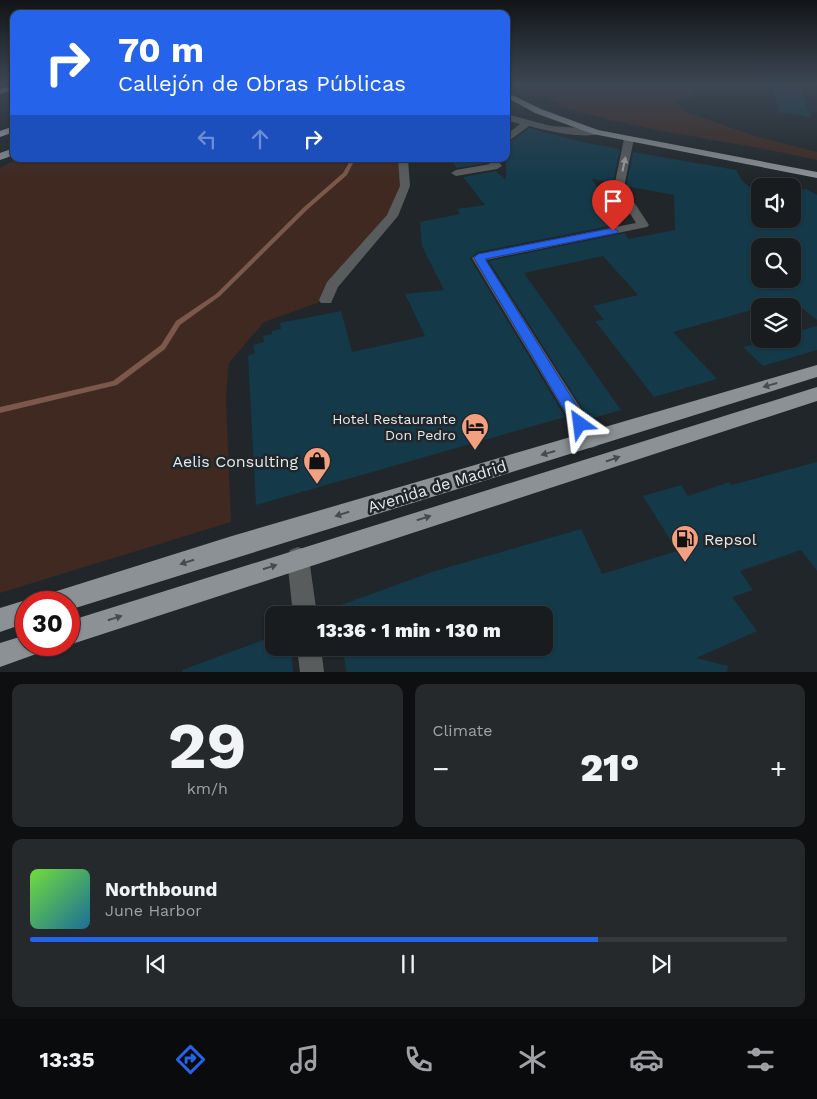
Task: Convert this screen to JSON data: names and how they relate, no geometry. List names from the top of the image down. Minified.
{"streets":{"main road":["Avenida de Madrid"]},"places":{"hotel":["Hotel Restaurante Don Pedro"],"shop":["Aelis Consulting"],"fuel station":["Repsol"]},"page":{"turn":["70 m","Callejón de Obras Públicas"],"limit":"30","trip":"13:36 · 1 min · 130 m","tile":[["29","km/h"],"Climate"],"heat":["−","21°","+"],"song":["Northbound","June Harbor"],"tabs":"13:35"}}
